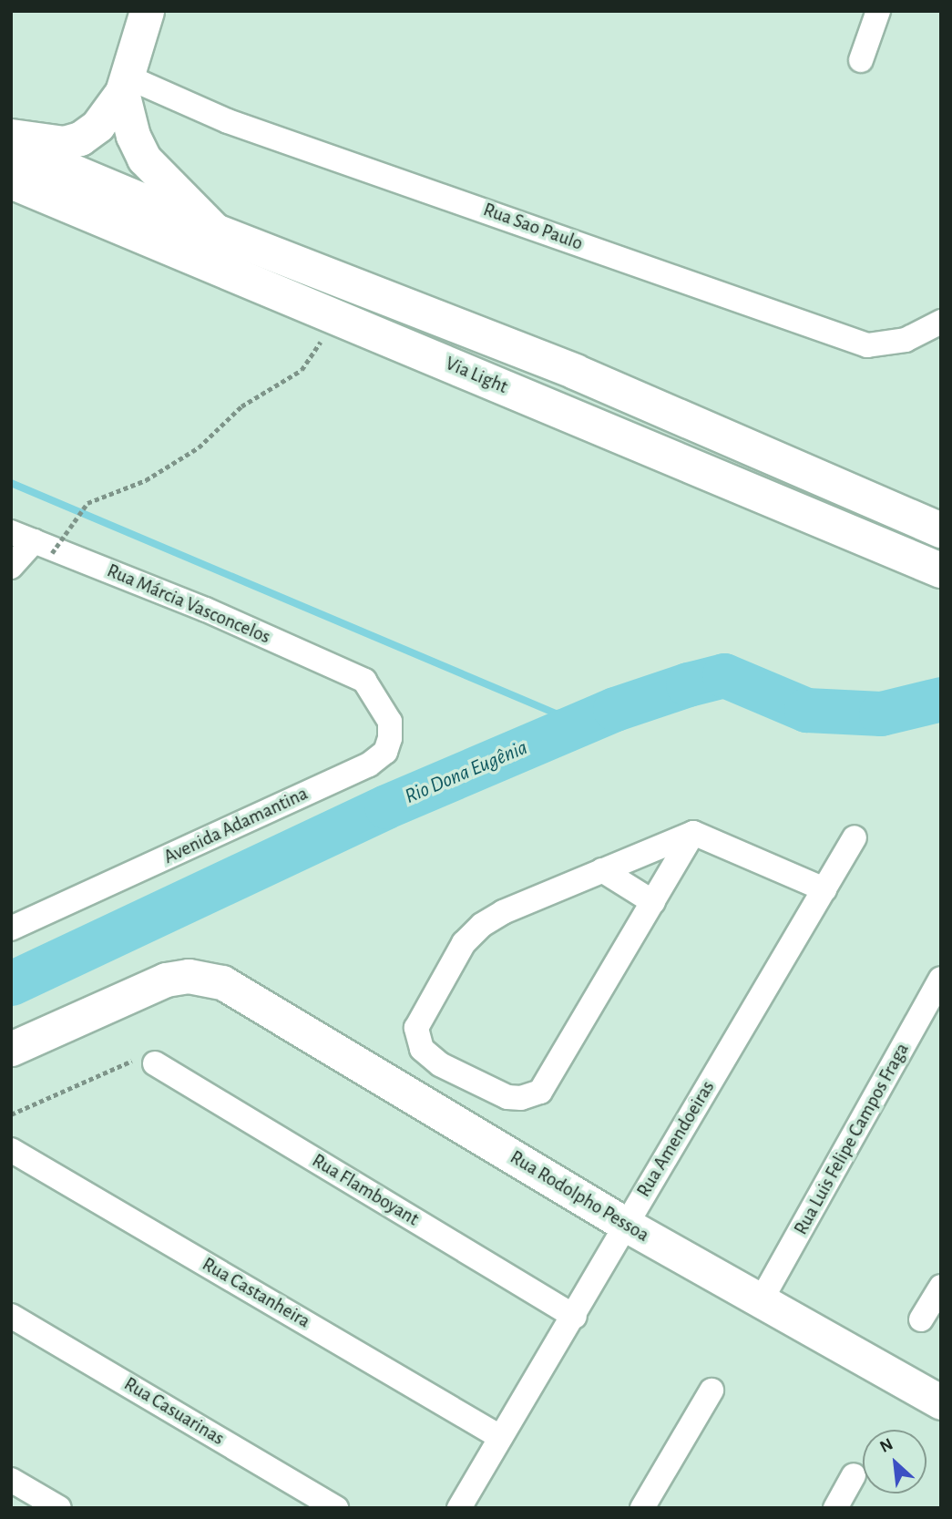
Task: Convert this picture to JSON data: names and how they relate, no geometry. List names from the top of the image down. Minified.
{"streets":{"main road":["Via Light"],"street":["Rua Sao Paulo","Rua Márcia Vasconcelos","Avenida Adamantina","Rua Amendoeiras","Rua Luis Felipe Campos Fraga","Rua Flamboyant","Rua Rodolpho Pessoa","Rua Castanheira","Rua Casuarinas"]},"crossings":[["Rua Márcia Vasconcelos","Avenida Adamantina"],["Rua Amendoeiras","Rua Flamboyant"],["Rua Amendoeiras","Rua Rodolpho Pessoa"],["Rua Amendoeiras","Rua Castanheira"],["Rua Luis Felipe Campos Fraga","Rua Rodolpho Pessoa"]],"water":["Rio Dona Eugênia"],"north":"top left"}
